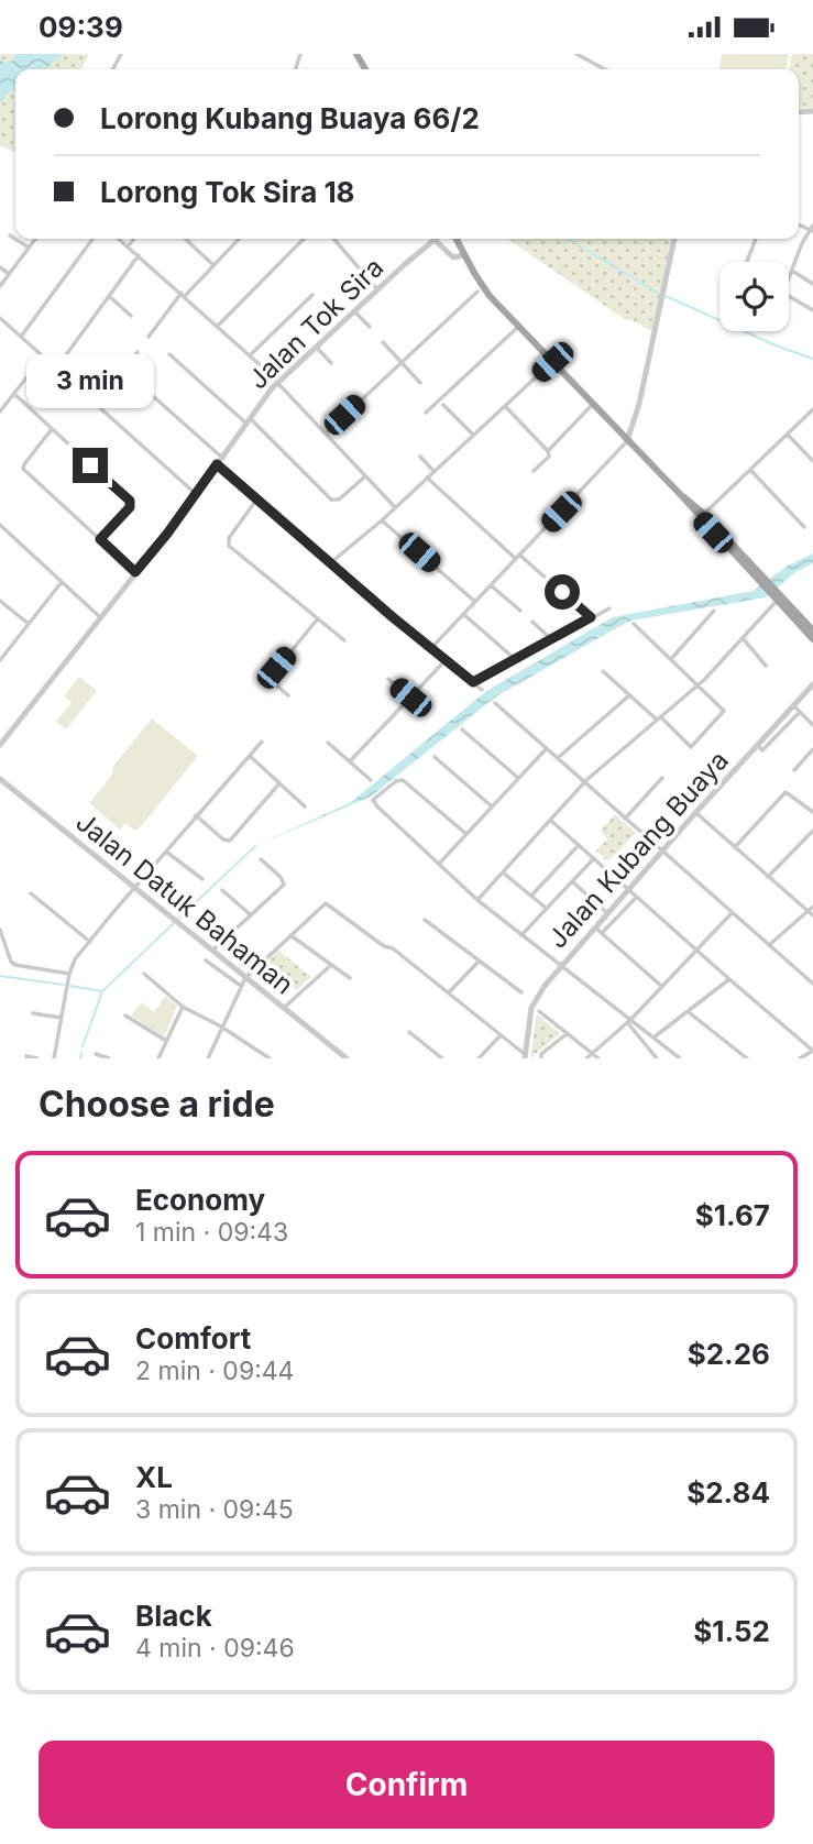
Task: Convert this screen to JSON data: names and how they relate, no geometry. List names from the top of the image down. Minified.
{"streets":{"street":["Jalan Tok Sira","Jalan Kubang Buaya","Jalan Datuk Bahaman"]},"page":{"status":"09:39","banner":["Lorong Kubang Buaya 66/2","Lorong Tok Sira 18"],"bubble":"3 min","heading":"Choose a ride","list":[{"name":"Economy","note":"1 min · 09:43","value":"$1.67"},{"name":"Comfort","note":"2 min · 09:44","value":"$2.26"},{"name":"XL","note":"3 min · 09:45","value":"$2.84"},{"name":"Black","note":"4 min · 09:46","value":"$1.52"}],"buttons":"Confirm"}}
